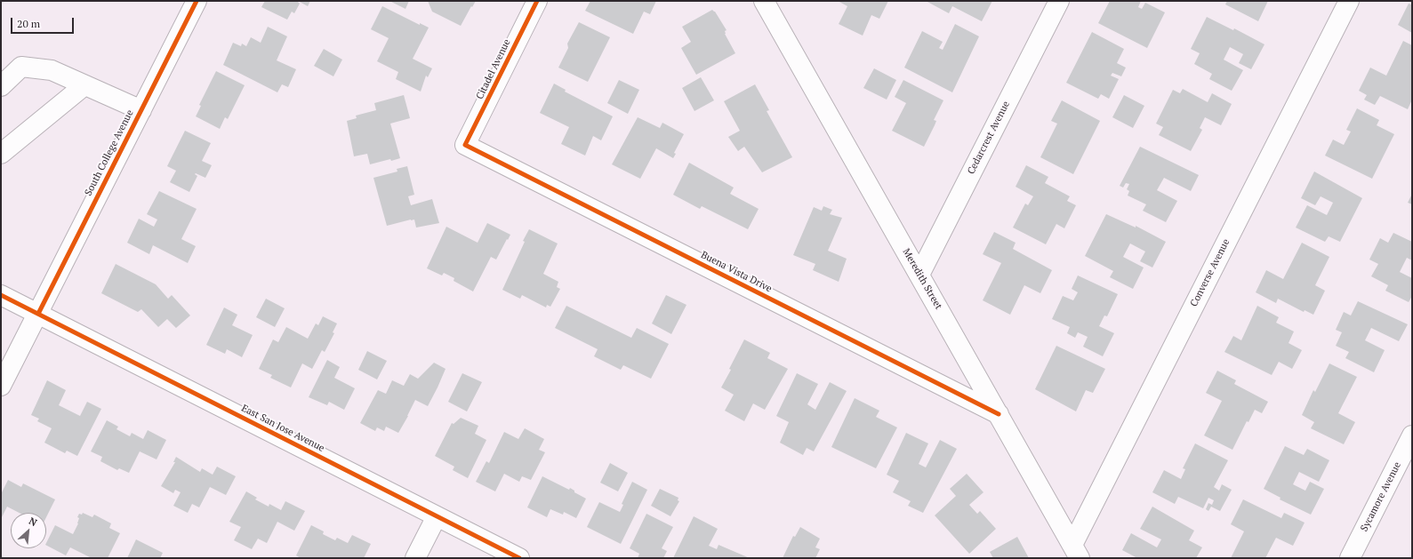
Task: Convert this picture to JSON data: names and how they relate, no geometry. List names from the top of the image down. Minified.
{"streets":{"street":["Citadel Avenue","Cedarcrest Avenue","South College Avenue","Buena Vista Drive","Converse Avenue","Meredith Street","East San Jose Avenue","Sycamore Avenue"]},"crossings":[["Citadel Avenue","Buena Vista Drive"],["Cedarcrest Avenue","Meredith Street"],["South College Avenue","East San Jose Avenue"],["Buena Vista Drive","Meredith Street"],["Converse Avenue","Meredith Street"]],"scale_bar":"20 m","north":"top right"}
